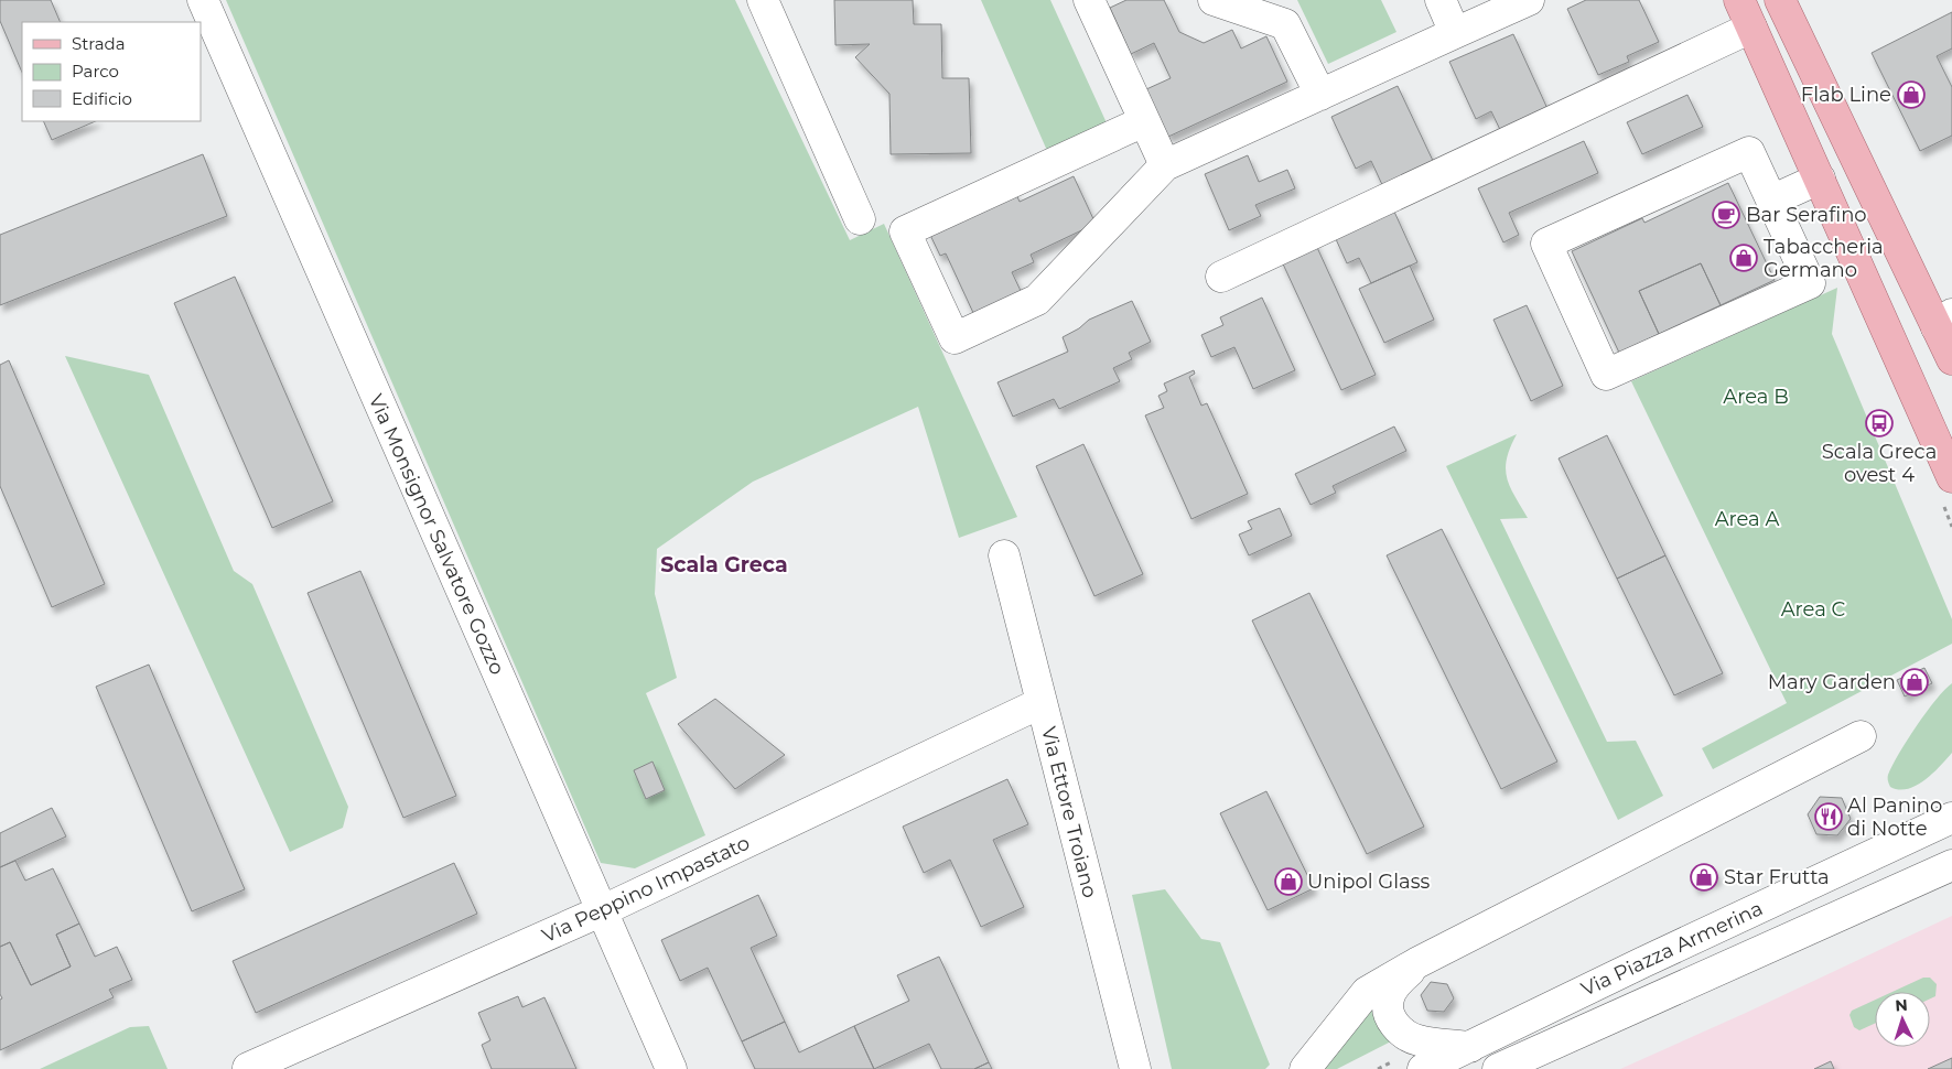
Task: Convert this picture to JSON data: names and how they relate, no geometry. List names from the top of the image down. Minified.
{"streets":{"street":["Via Monsignor Salvatore Gozzo","Via Ettore Troiano","Via Peppino Impastato","Via Piazza Armerina"]},"crossings":[["Via Monsignor Salvatore Gozzo","Via Peppino Impastato"],["Via Ettore Troiano","Via Peppino Impastato"]],"districts":["Scala Greca"],"parks":["Area B","Area A","Area C"],"places":{"shop":["Flab Line","Tabaccheria Germano","Mary Garden","Star Frutta","Unipol Glass"],"cafe":["Bar Serafino"],"bus stop":["Scala Greca ovest 4"],"restaurant":["Al Panino di Notte"]},"legend":["Strada","Parco","Edificio"],"north":"top"}
